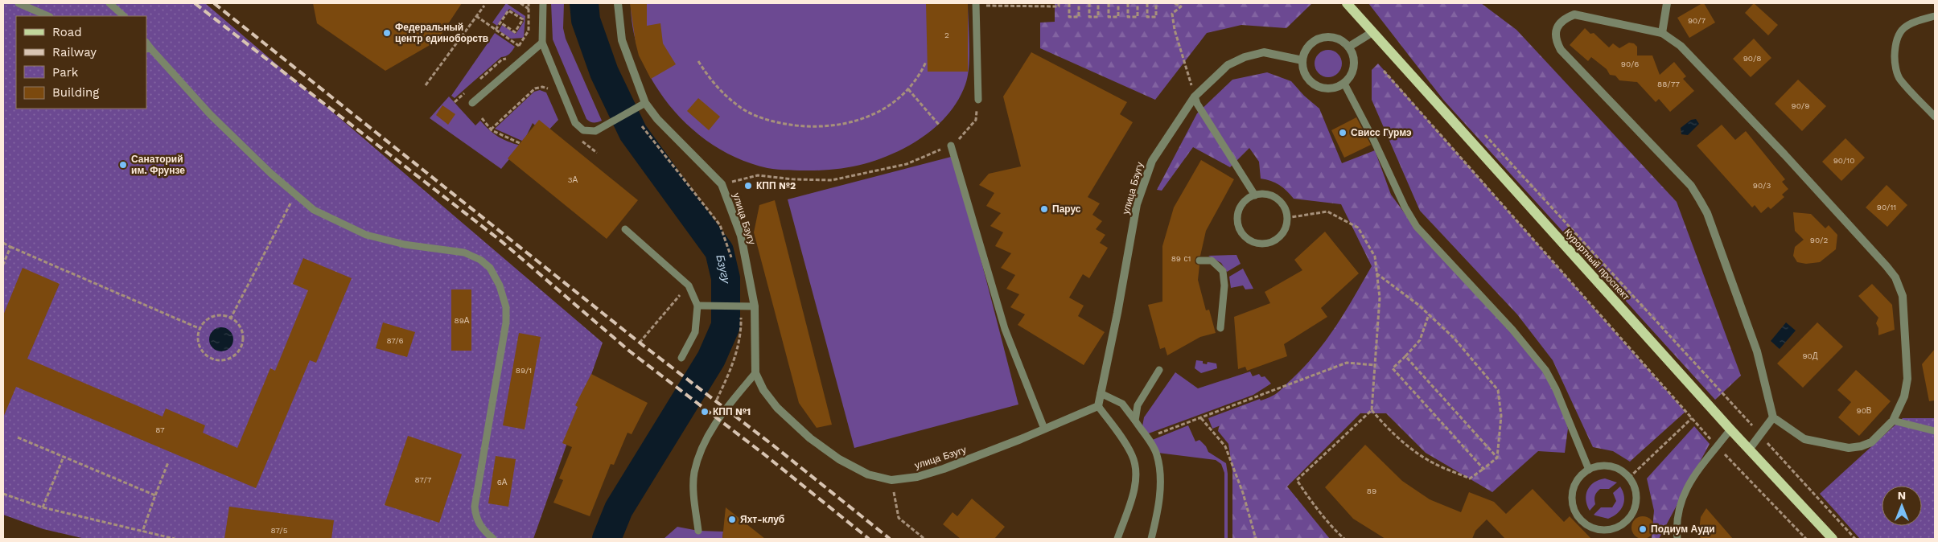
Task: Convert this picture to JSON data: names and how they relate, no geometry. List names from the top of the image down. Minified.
{"streets":{"main road":["Курортный проспект"],"street":["улица Бзугу"]},"water":["Бзугу"],"places":["Федеральный центр единоборств","Свисс Гурмэ","Санаторий им. Фрунзе","КПП №2","Парус","КПП №1","Яхт-клуб","Подиум Ауди"],"house_numbers":["90/7","2","90/8","90/6","88/77","90/9","90/10","3А","90/3","90/11","90/2","89 с1","89А","87/6","90Д","89/1","90В","87","87/7","6А","89","87/5"],"legend":["Road","Railway","Park","Building"],"north":"top"}
